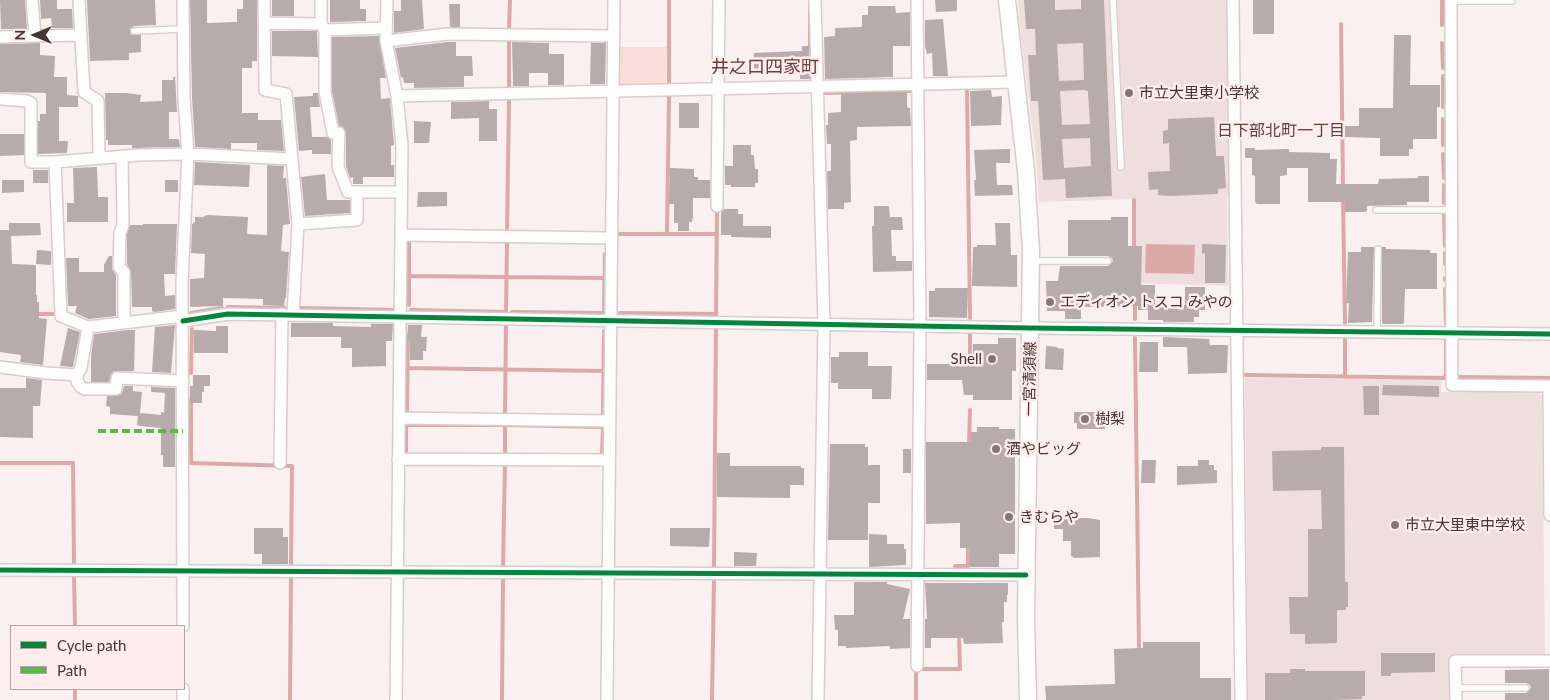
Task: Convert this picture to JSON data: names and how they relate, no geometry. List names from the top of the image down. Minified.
{"streets":{"main road":["一宮清須線"]},"districts":["井之口四家町","日下部北町一丁目"],"places":["市立大里東小学校","エディオン トスコ みやの","Shell","樹梨","酒やビッグ","きむらや","市立大里東中学校"],"legend":["Cycle path","Path"],"north":"left"}
